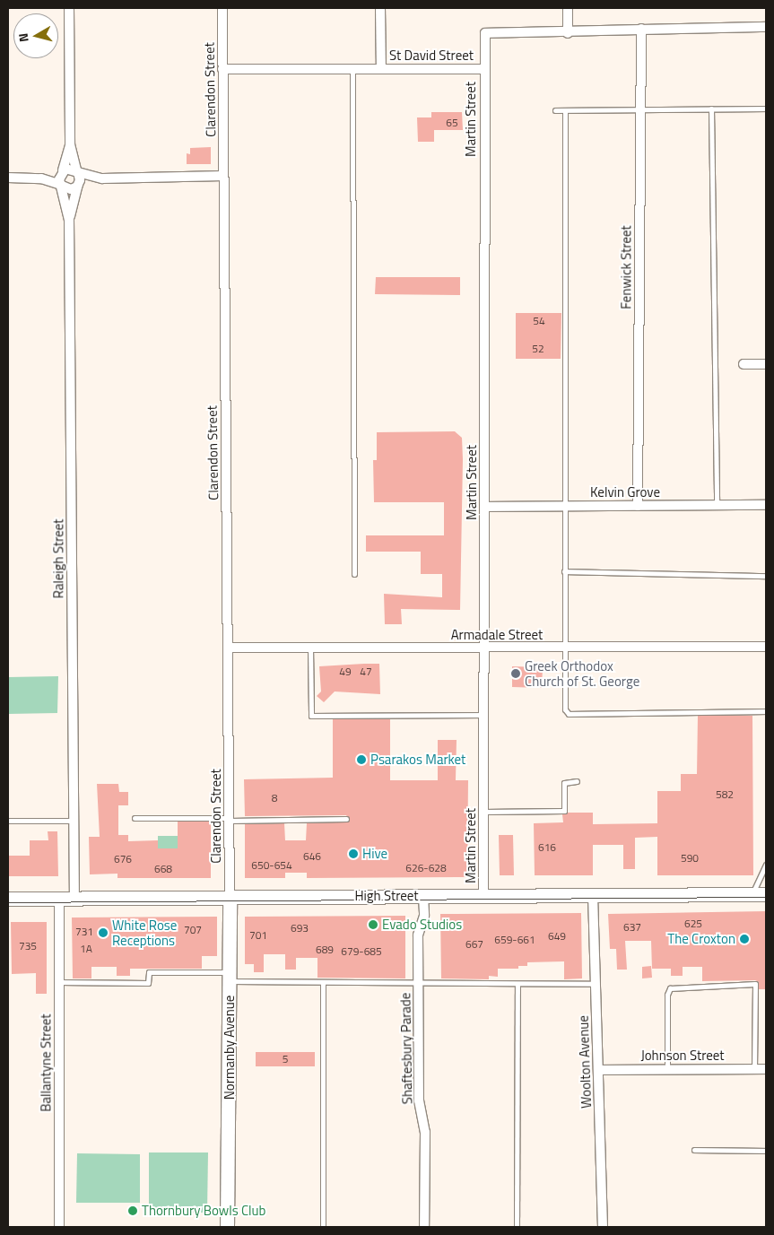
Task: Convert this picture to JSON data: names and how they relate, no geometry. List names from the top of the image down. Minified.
{"streets":{"main road":["High Street","Normanby Avenue"],"street":["St David Street","Clarendon Street","Martin Street","Fenwick Street","Kelvin Grove","Raleigh Street","Armadale Street","Shaftesbury Parade","Johnson Street","Woolton Avenue","Ballantyne Street"]},"crossings":[["St David Street","Clarendon Street"],["St David Street","Martin Street"],["St David Street","Fenwick Street"],["Clarendon Street","Armadale Street"],["Clarendon Street","High Street"],["Clarendon Street","Normanby Avenue"],["Martin Street","Kelvin Grove"],["Martin Street","Armadale Street"],["Martin Street","High Street"],["Fenwick Street","Kelvin Grove"],["Raleigh Street","High Street"],["High Street","Normanby Avenue"],["High Street","Shaftesbury Parade"],["High Street","Woolton Avenue"],["High Street","Ballantyne Street"],["Johnson Street","Woolton Avenue"]],"places":["Greek Orthodox Church of St. George","Psarakos Market","Hive","Evado Studios","White Rose Receptions","The Croxton","Thornbury Bowls Club"],"house_numbers":["65","54","52","49","47","582","8","616","646","590","676","650-654","626-628","668","625","637","693","707","731","701","649","659-661","667","735","1A","689","679-685","5"],"north":"left"}
